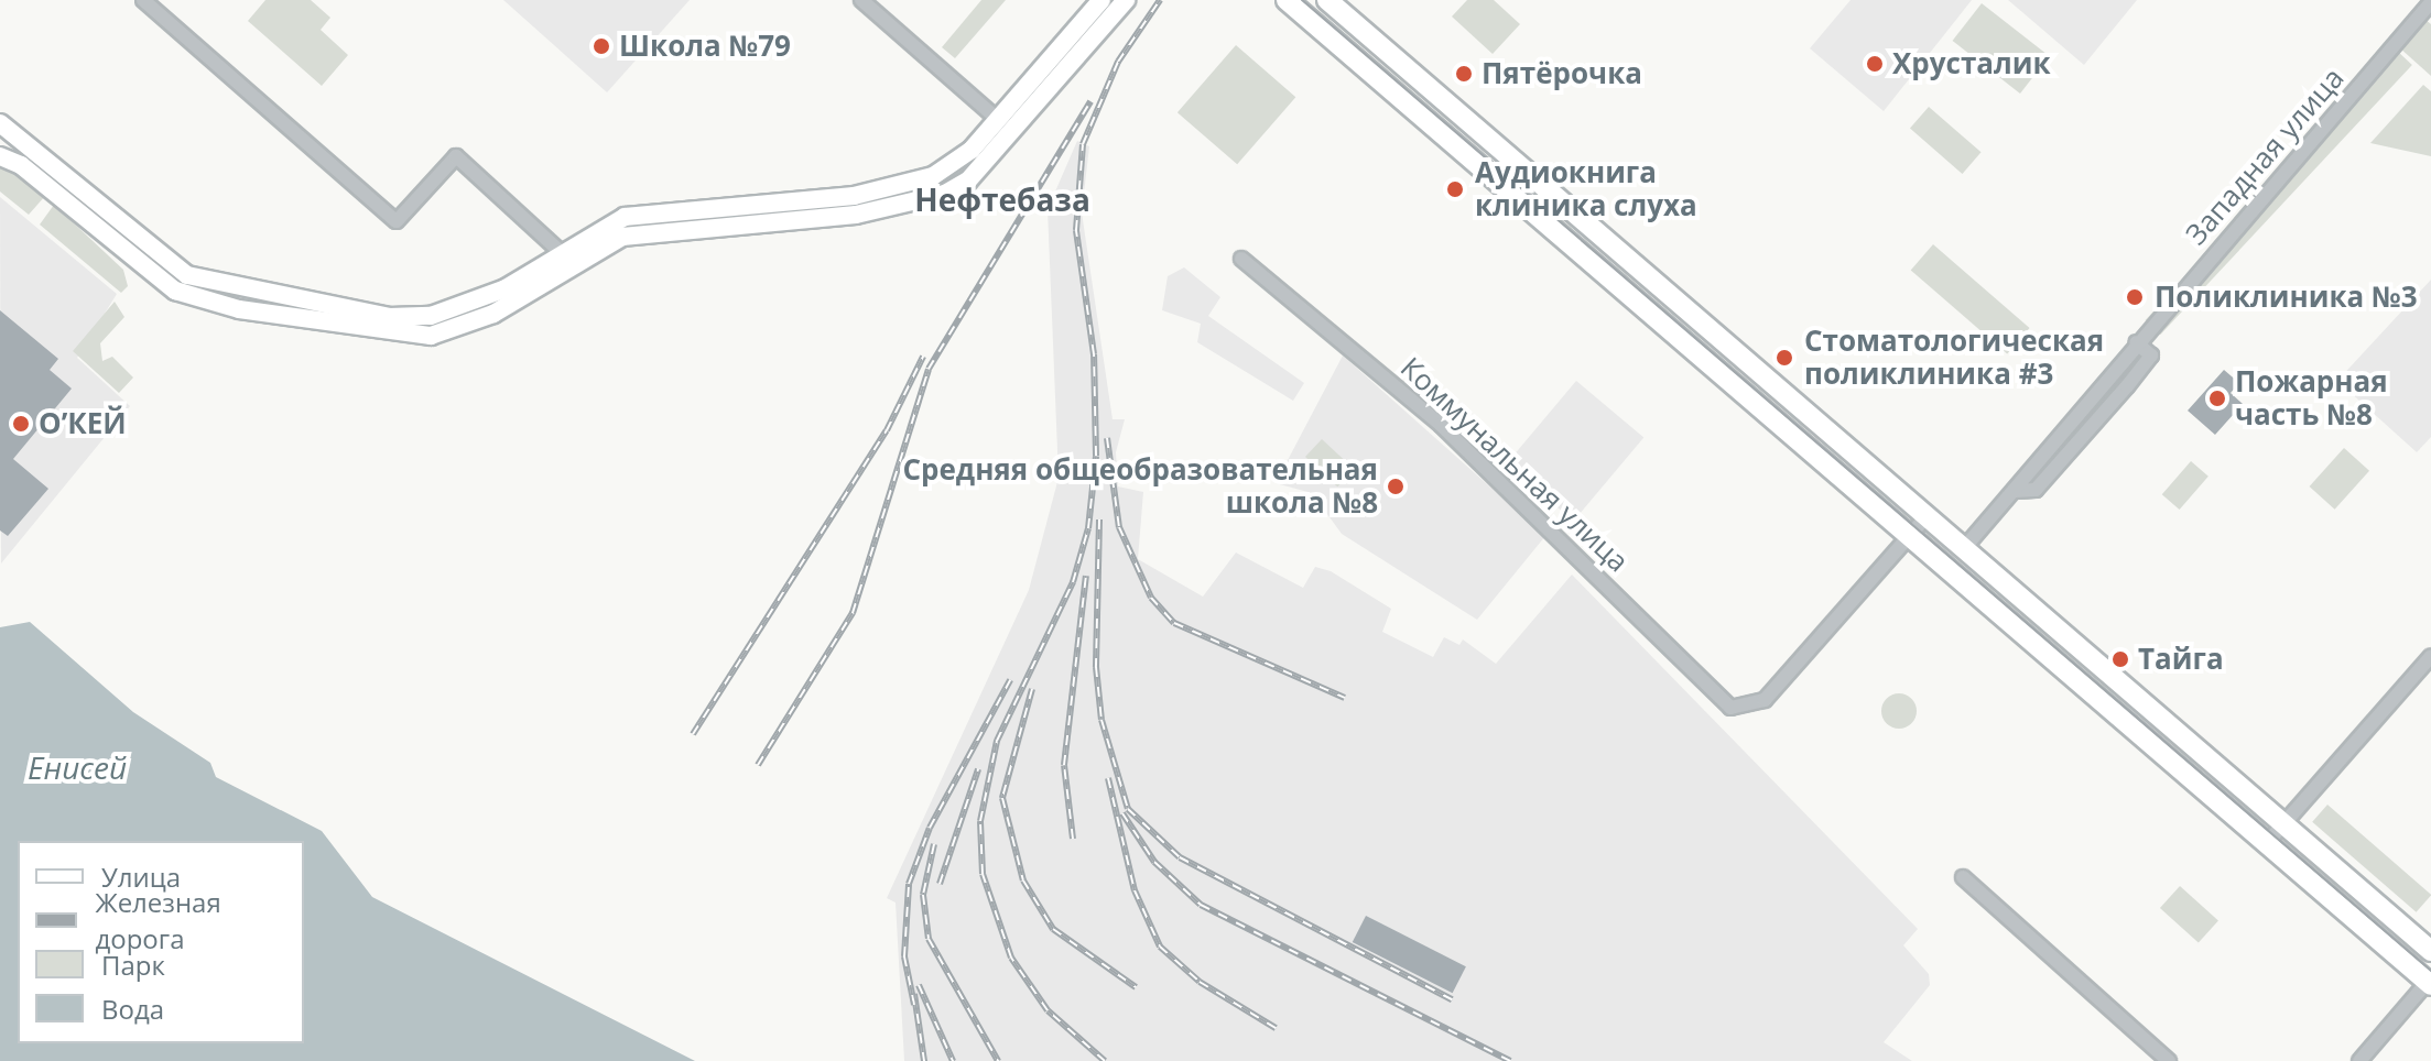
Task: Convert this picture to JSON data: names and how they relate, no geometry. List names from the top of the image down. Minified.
{"streets":{"street":["Западная улица","Коммунальная улица"]},"districts":["Нефтебаза"],"water":["Енисей"],"places":["Школа №79","Хрусталик","Пятёрочка","Аудиокнига клиника слуха","Поликлиника №3","Стоматологическая поликлиника #3","Пожарная часть №8","О’КЕЙ","Средняя общеобразовательная школа №8","Тайга"],"legend":["Улица","Железная дорога","Парк","Вода"]}
